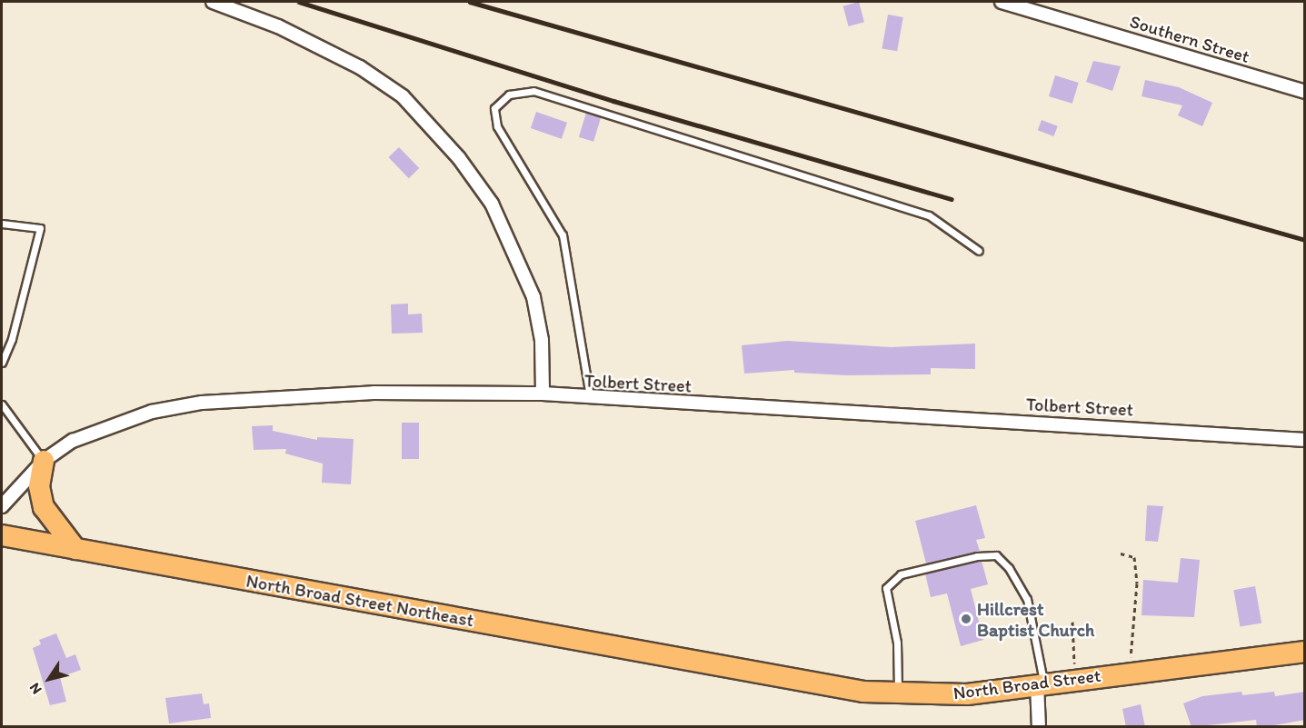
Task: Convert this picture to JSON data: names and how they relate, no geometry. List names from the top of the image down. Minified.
{"streets":{"main road":["North Broad Street Northeast","North Broad Street"],"street":["Southern Street","Tolbert Street"]},"crossings":[["North Broad Street Northeast","North Broad Street"]],"places":["Hillcrest Baptist Church"],"north":"bottom left"}
